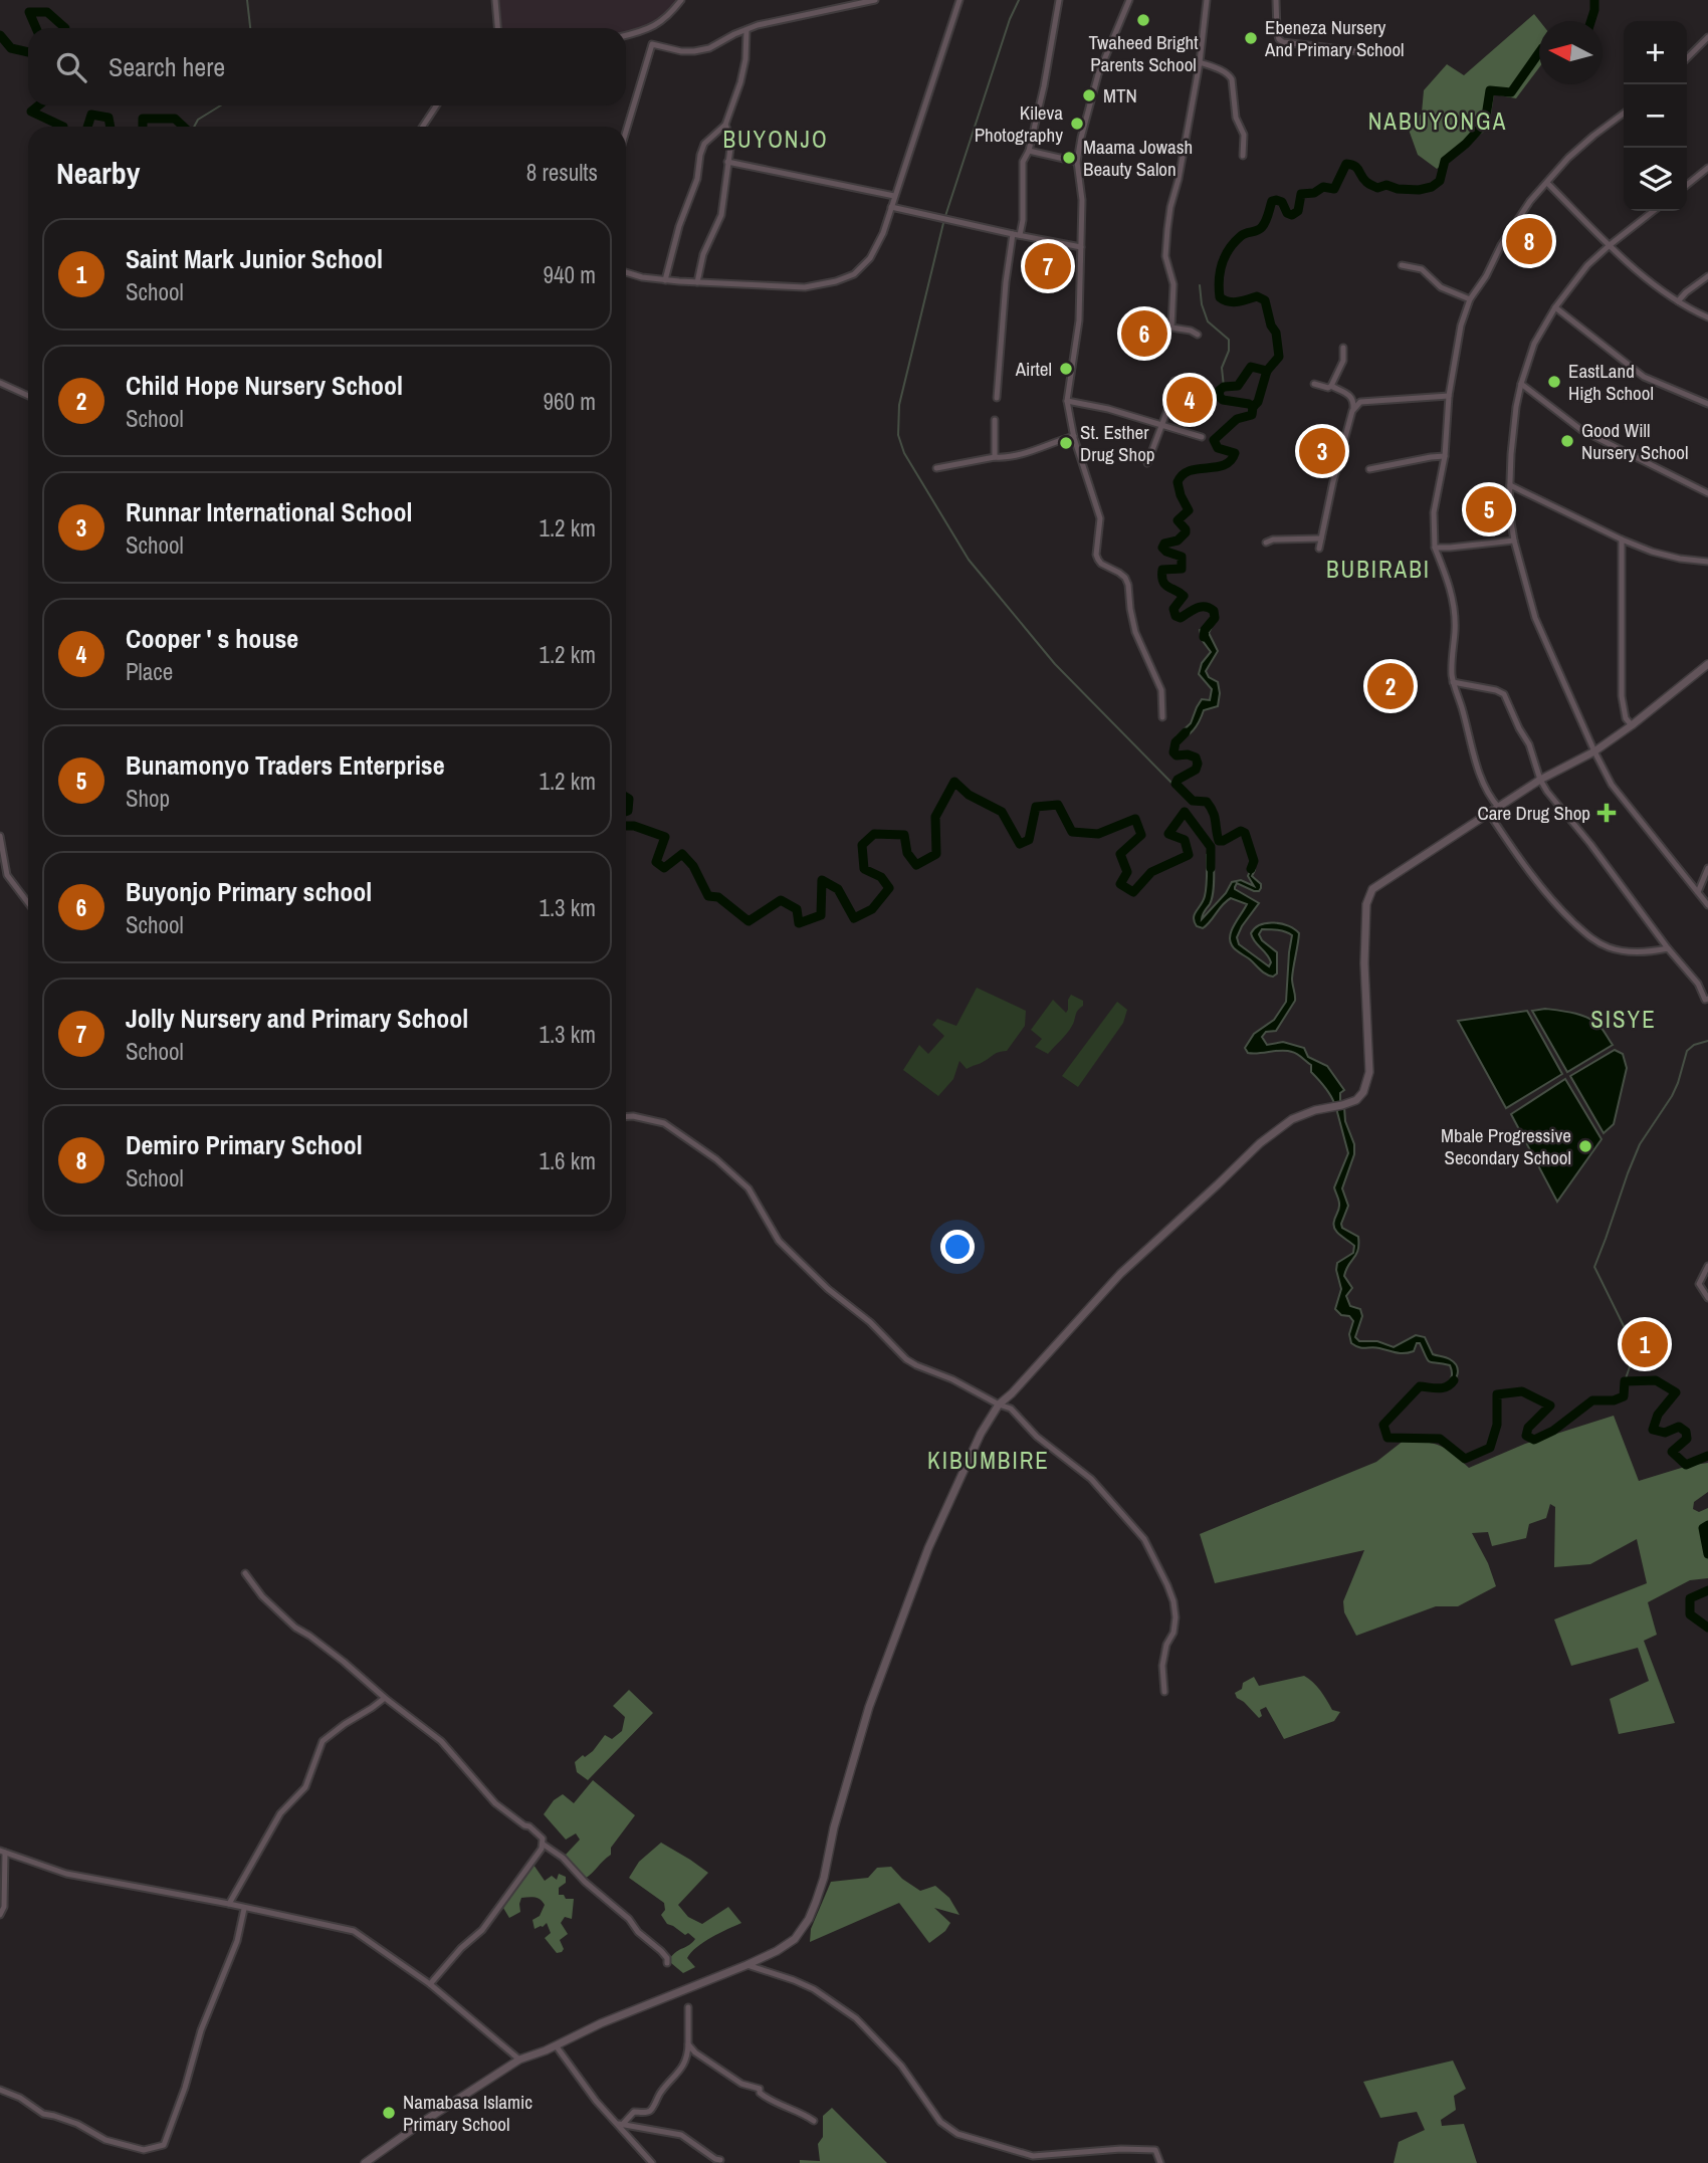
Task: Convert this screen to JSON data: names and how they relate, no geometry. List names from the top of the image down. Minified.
{"districts":["NABUYONGA","BUYONJO","BUBIRABI","SISYE","KIBUMBIRE"],"places":{"other":["Twaheed Bright Parents School","Ebeneza Nursery And Primary School","MTN","Kileva Photography","Maama Jowash Beauty Salon","Airtel","EastLand High School","Good Will Nursery School","St. Esther Drug Shop","Mbale Progressive Secondary School","Namabasa Islamic Primary School"],"health":["Care Drug Shop"]},"north":"left","page":{"map_buttons":["+","−"],"search":"Search here","heading":["Nearby","8 results"],"pins":["8","7","6","4","3","5","2","1"],"list":[{"mark":"1","name":"Saint Mark Junior School","note":"School","value":"940 m"},{"mark":"2","name":"Child Hope Nursery School","note":"School","value":"960 m"},{"mark":"3","name":"Runnar International School","note":"School","value":"1.2 km"},{"mark":"4","name":"Cooper ' s house","note":"Place","value":"1.2 km"},{"mark":"5","name":"Bunamonyo Traders Enterprise","note":"Shop","value":"1.2 km"},{"mark":"6","name":"Buyonjo Primary school","note":"School","value":"1.3 km"},{"mark":"7","name":"Jolly Nursery and Primary School","note":"School","value":"1.3 km"},{"mark":"8","name":"Demiro Primary School","note":"School","value":"1.6 km"}]}}
